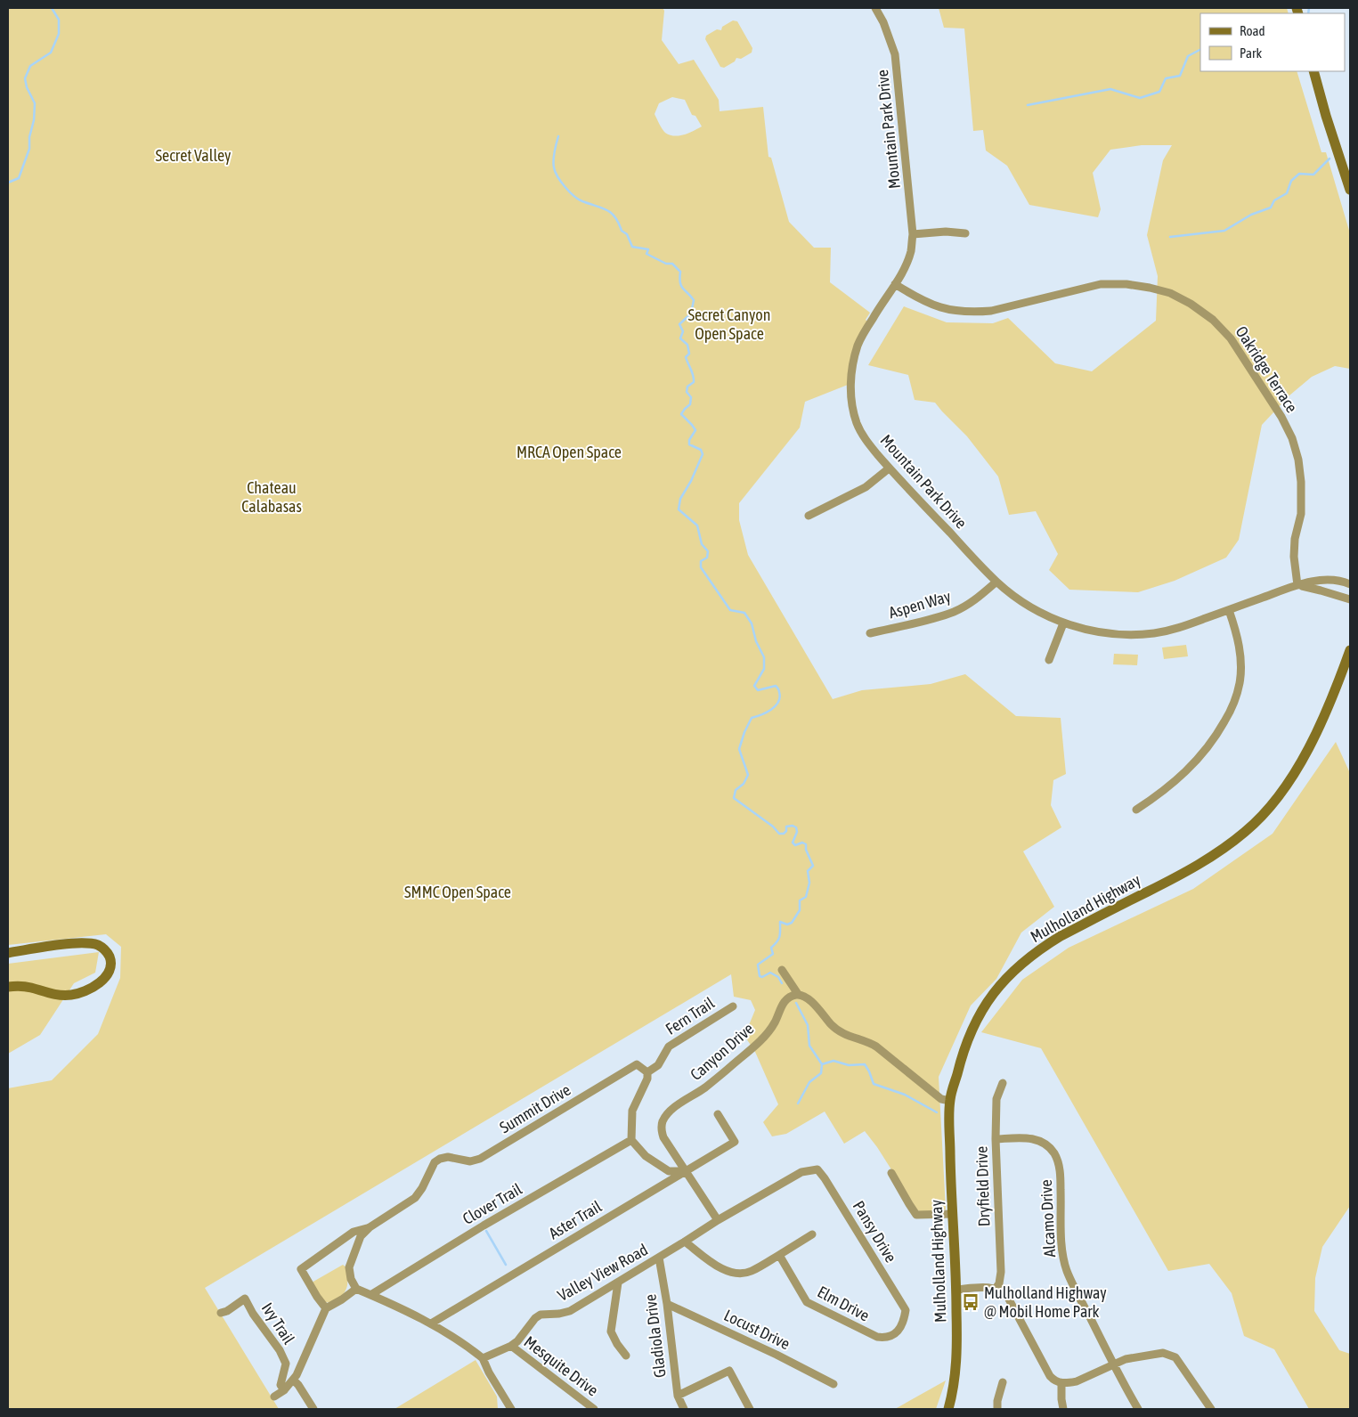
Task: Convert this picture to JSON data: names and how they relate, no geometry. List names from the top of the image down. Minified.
{"streets":{"main road":["Mulholland Highway"],"street":["Mountain Park Drive","Oakridge Terrace","Aspen Way","Fern Trail","Canyon Drive","Summit Drive","Dryfield Drive","Clover Trail","Alcamo Drive","Aster Trail","Pansy Drive","Valley View Road","Elm Drive","Ivy Trail","Locust Drive","Gladiola Drive","Mesquite Drive"]},"crossings":[["Mountain Park Drive","Oakridge Terrace"],["Mountain Park Drive","Aspen Way"],["Fern Trail","Summit Drive"],["Canyon Drive","Aster Trail"],["Canyon Drive","Valley View Road"],["Dryfield Drive","Alcamo Drive"],["Pansy Drive","Valley View Road"],["Pansy Drive","Elm Drive"],["Valley View Road","Gladiola Drive"],["Valley View Road","Mesquite Drive"],["Locust Drive","Gladiola Drive"]],"parks":["Secret Valley","Secret Canyon Open Space","MRCA Open Space","Chateau Calabasas","SMMC Open Space"],"places":{"bus stop":["Mulholland Highway @ Mobil Home Park"]},"legend":["Road","Park"]}
